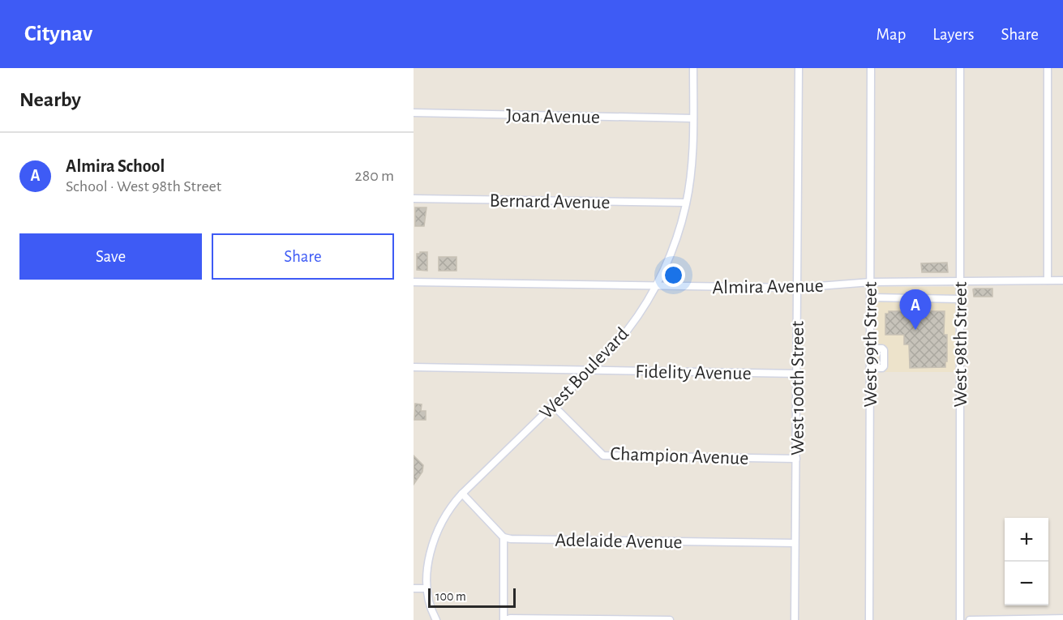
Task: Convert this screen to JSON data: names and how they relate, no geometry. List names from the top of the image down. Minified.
{"streets":{"street":["Joan Avenue","Bernard Avenue","Almira Avenue","West 99th Street","West 98th Street","Fidelity Avenue","West Boulevard","West 100th Street","Champion Avenue","Adelaide Avenue"]},"crossings":[["Joan Avenue","West Boulevard"],["Bernard Avenue","West Boulevard"],["Almira Avenue","West 99th Street"],["Almira Avenue","West 98th Street"],["Almira Avenue","West Boulevard"],["Almira Avenue","West 100th Street"],["Fidelity Avenue","West Boulevard"],["Fidelity Avenue","West 100th Street"],["West Boulevard","Champion Avenue"],["West 100th Street","Champion Avenue"],["West 100th Street","Adelaide Avenue"]],"scale_bar":"100 m","page":{"header":"Citynav","nav":["Map","Layers","Share"],"heading":"Nearby","list":[{"mark":"A","name":"Almira School","note":"School · West 98th Street","value":"280 m"}],"buttons":["Save","Share"],"pins":"A","map_buttons":["+","−"],"scale":"100 m"}}
